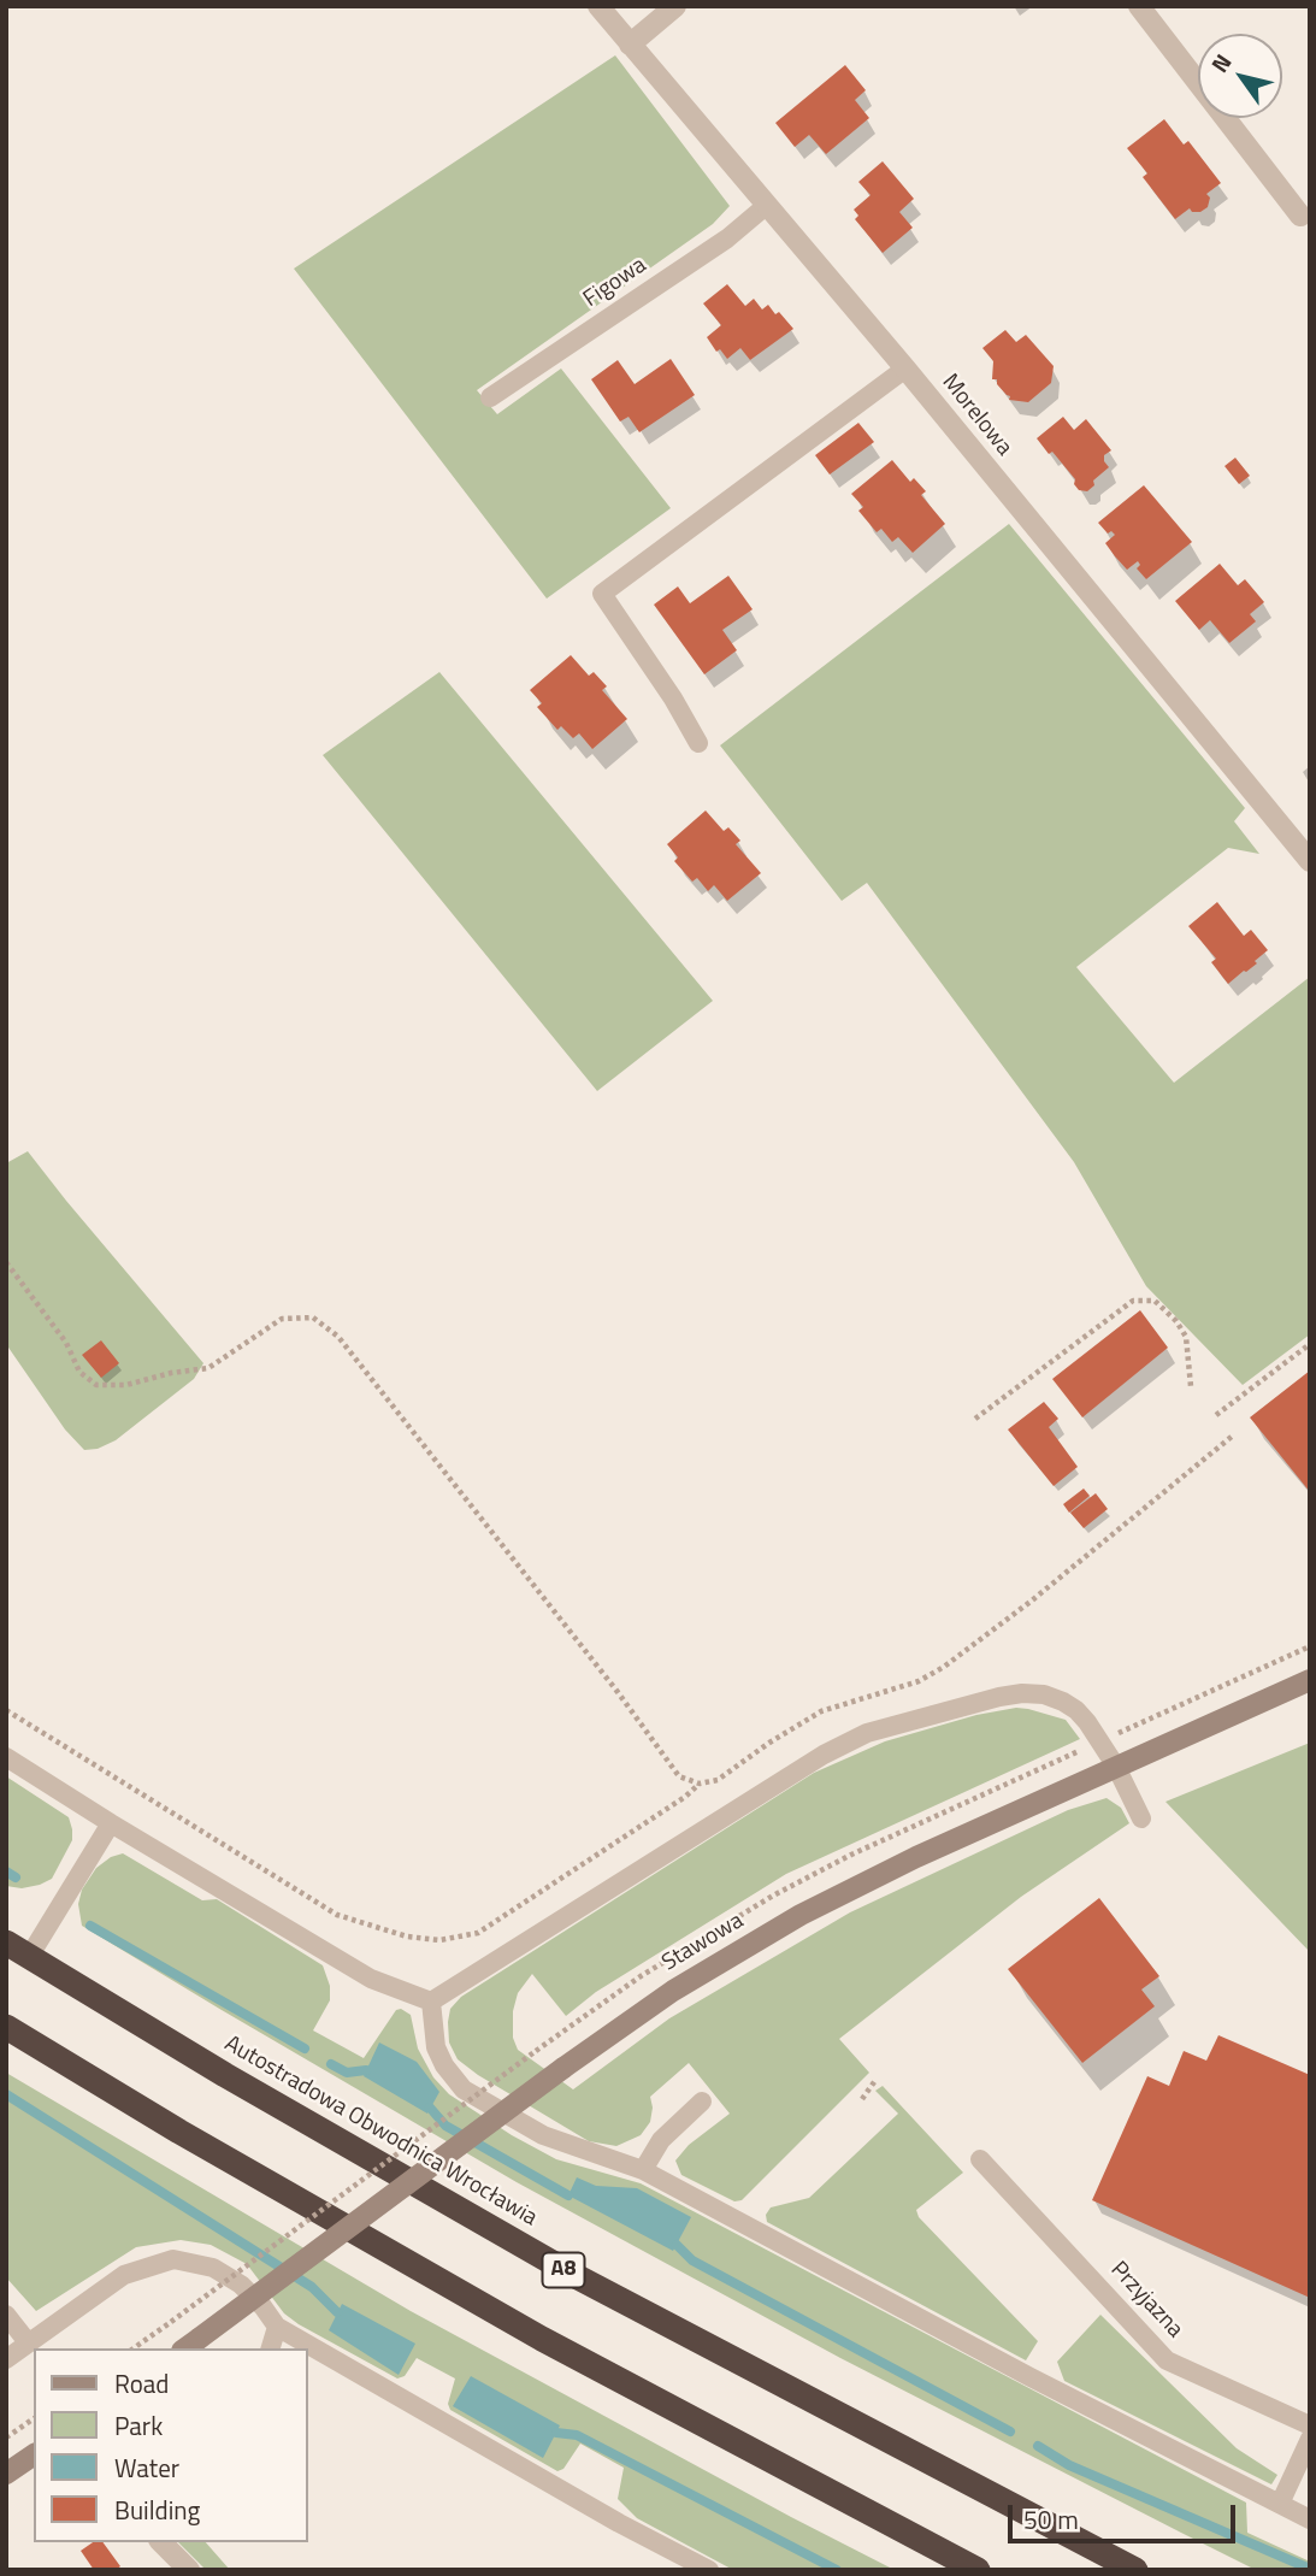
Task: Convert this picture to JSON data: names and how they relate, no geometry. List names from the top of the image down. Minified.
{"streets":{"highway":["Autostradowa Obwodnica Wrocławia","A8"],"street":["Morelowa","Stawowa"],"lane":["Figowa","Przyjazna"]},"crossings":[["Figowa","Morelowa"]],"legend":["Road","Park","Water","Building"],"scale_bar":"50 m","north":"top left"}
